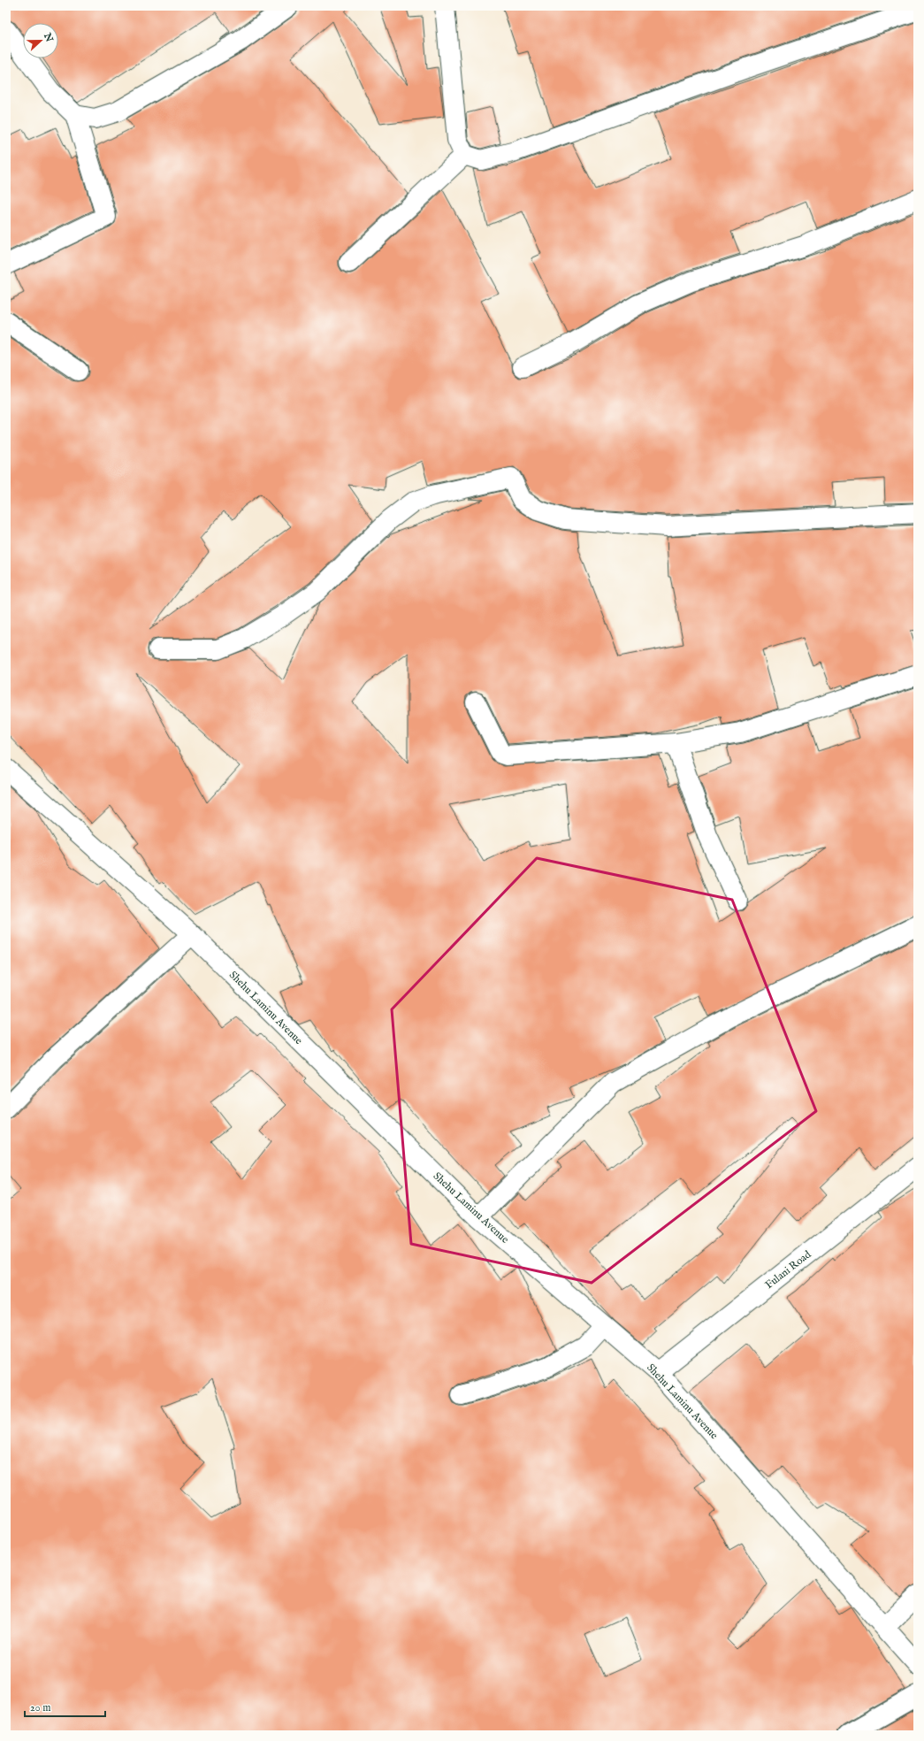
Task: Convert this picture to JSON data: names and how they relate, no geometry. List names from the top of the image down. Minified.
{"streets":{"street":["Shehu Laminu Avenue","Fulani Road"]},"crossings":[["Shehu Laminu Avenue","Fulani Road"]],"scale_bar":"20 m","north":"right"}
